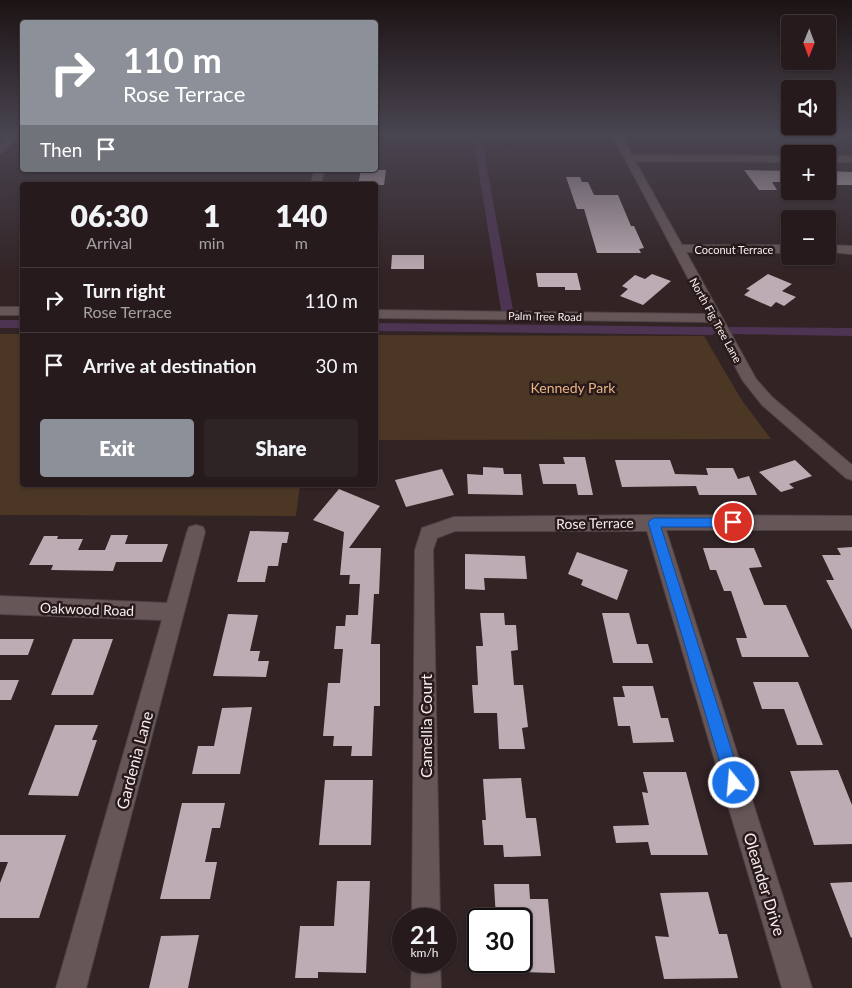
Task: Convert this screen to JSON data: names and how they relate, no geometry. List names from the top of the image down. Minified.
{"streets":{"street":["Coconut Terrace","Palm Tree Road","North Fig Tree Lane","Rose Terrace","Oakwood Road","Camellia Court","Gardenia Lane","Oleander Drive"]},"crossings":[["Coconut Terrace","North Fig Tree Lane"],["Palm Tree Road","North Fig Tree Lane"],["Rose Terrace","Camellia Court"],["Rose Terrace","Oleander Drive"],["Oakwood Road","Gardenia Lane"]],"parks":["Kennedy Park"],"north":"bottom","page":{"map_buttons":["+","−"],"turn":["110 m","Rose Terrace"],"then":"Then","eta":["06:30","Arrival","1","min","140","m"],"list":[{"name":"Turn right","note":"Rose Terrace","value":"110 m"},{"name":"Arrive at destination","value":"30 m"}],"buttons":["Exit","Share"],"speed":"21 km/h","limit":"30"}}
